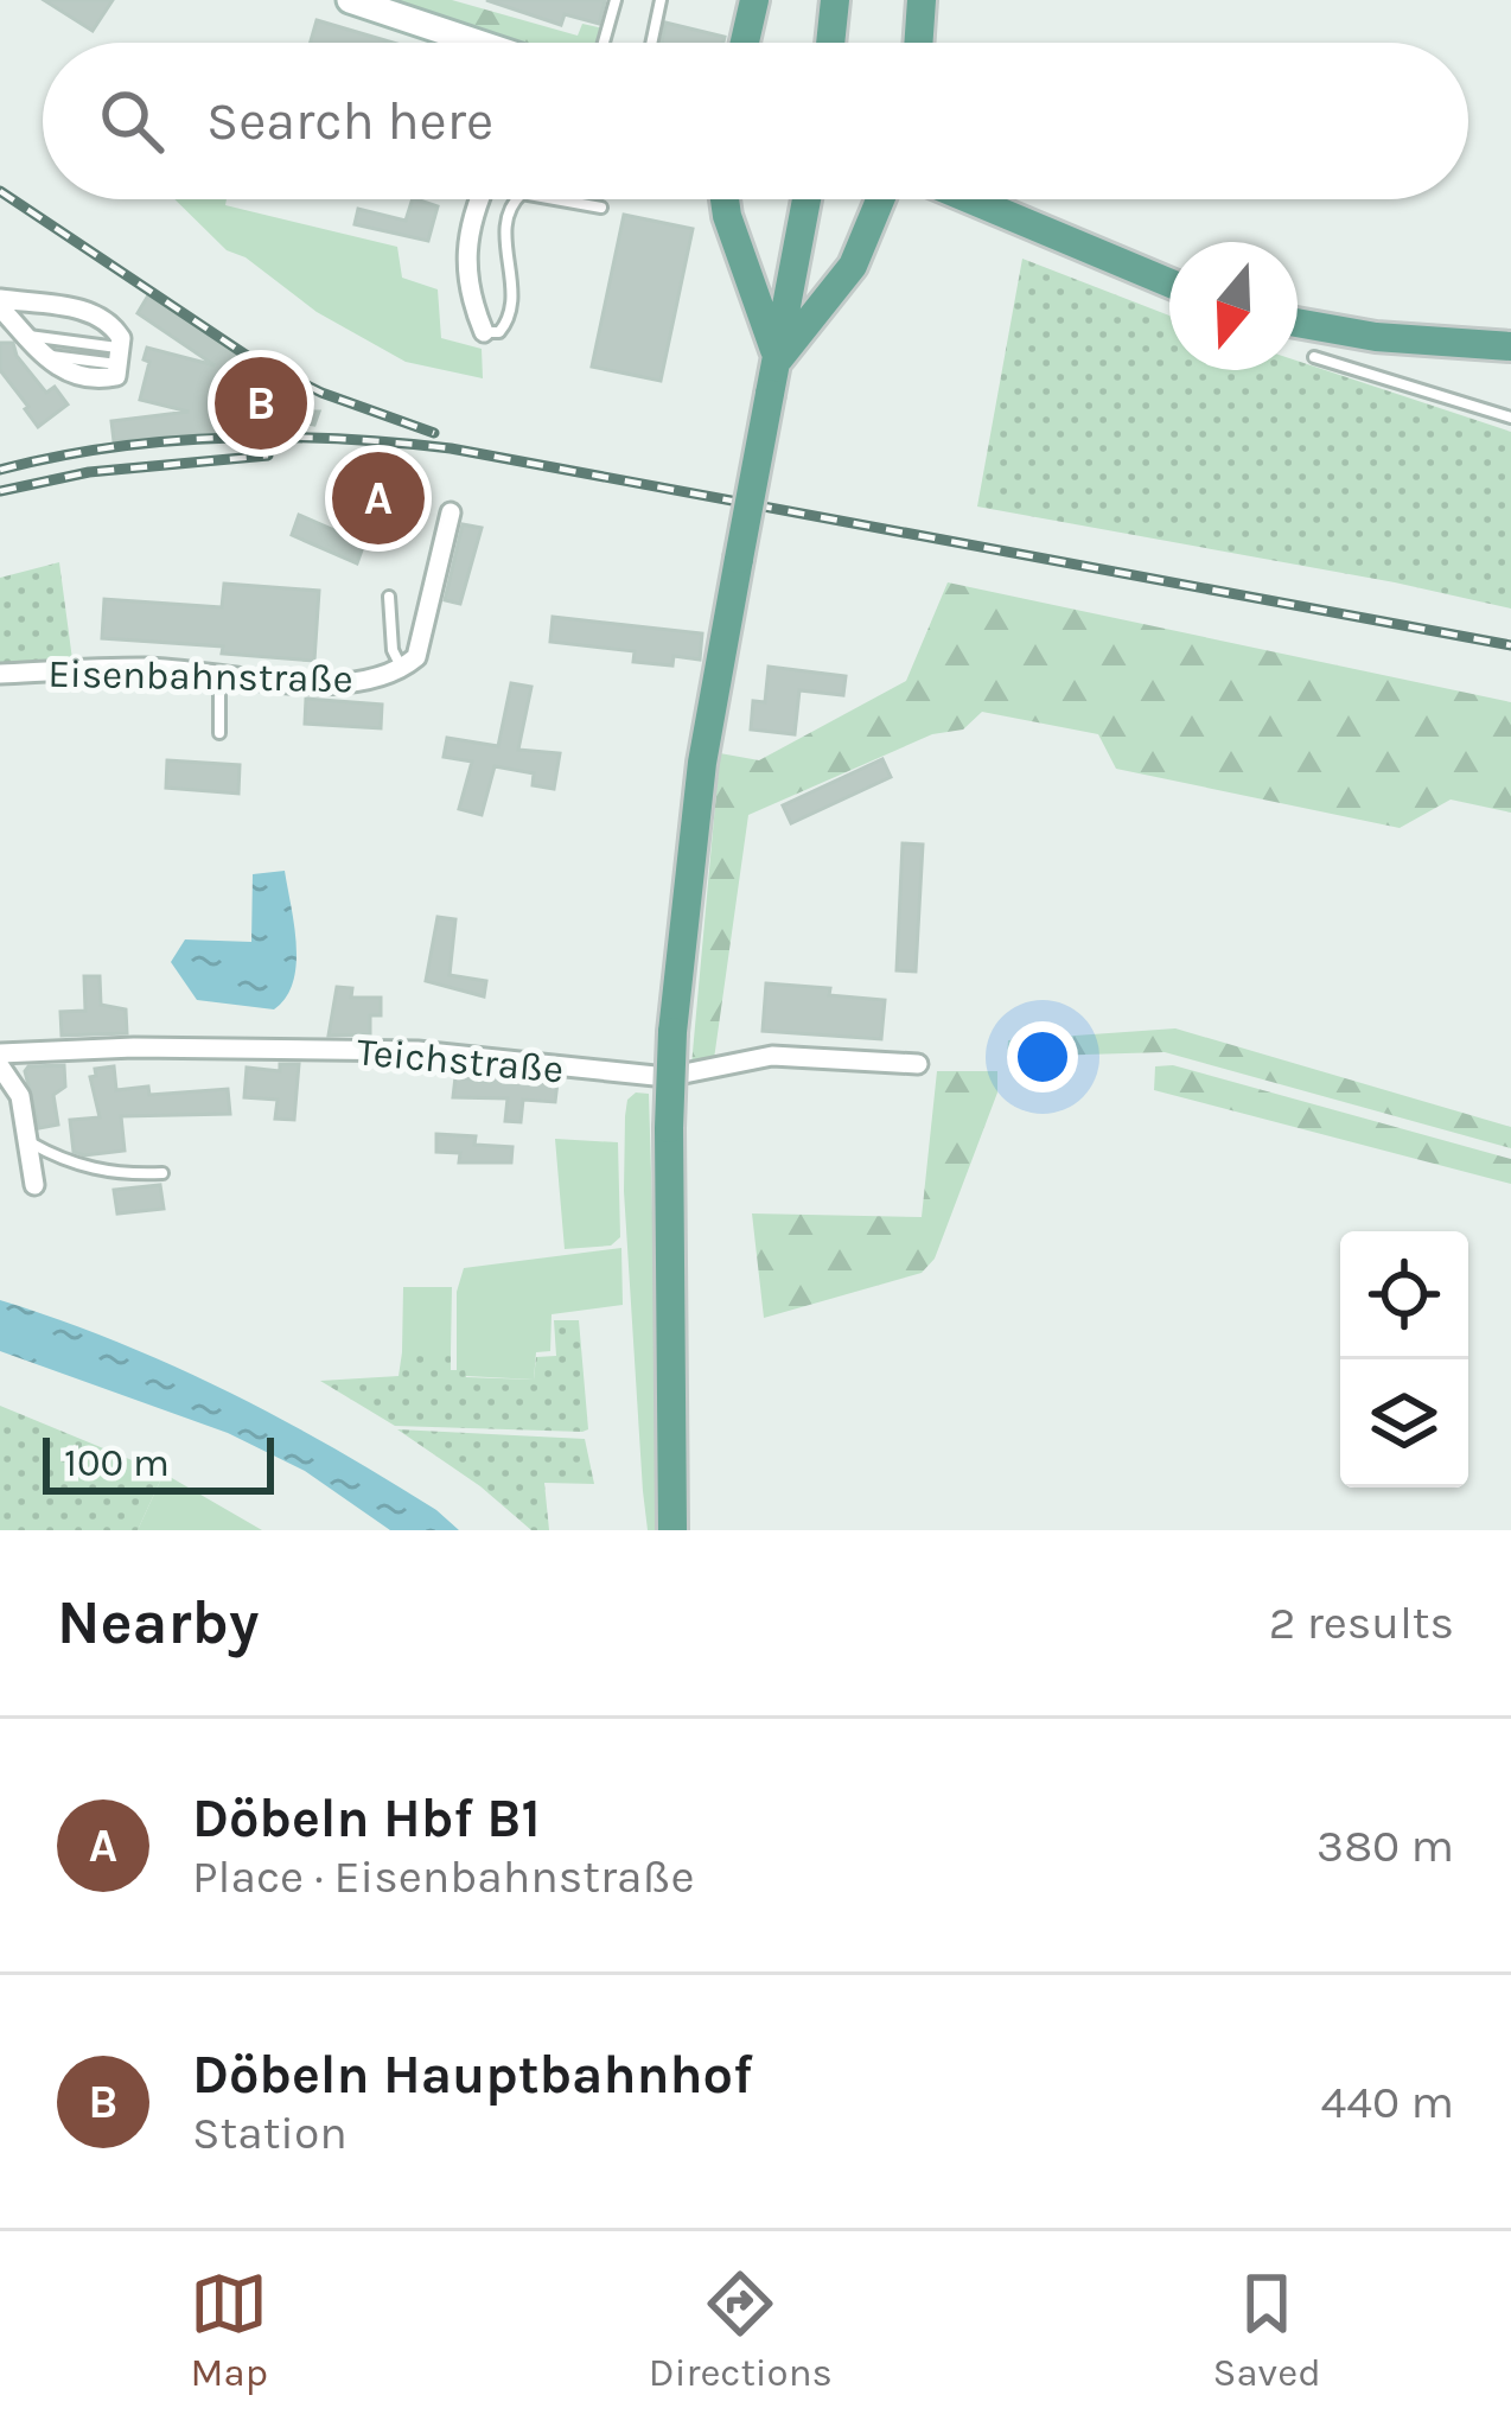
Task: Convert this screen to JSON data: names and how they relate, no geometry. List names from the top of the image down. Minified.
{"streets":{"street":["Eisenbahnstraße","Teichstraße"]},"scale_bar":"100 m","north":"bottom","page":{"search":"Search here","pins":["B","A"],"scale":"100 m","heading":["Nearby","2 results"],"list":[{"mark":"A","name":"Döbeln Hbf B1","note":"Place · Eisenbahnstraße","value":"380 m"},{"mark":"B","name":"Döbeln Hauptbahnhof","note":"Station","value":"440 m"}],"nav":["Map","Directions","Saved"]}}
